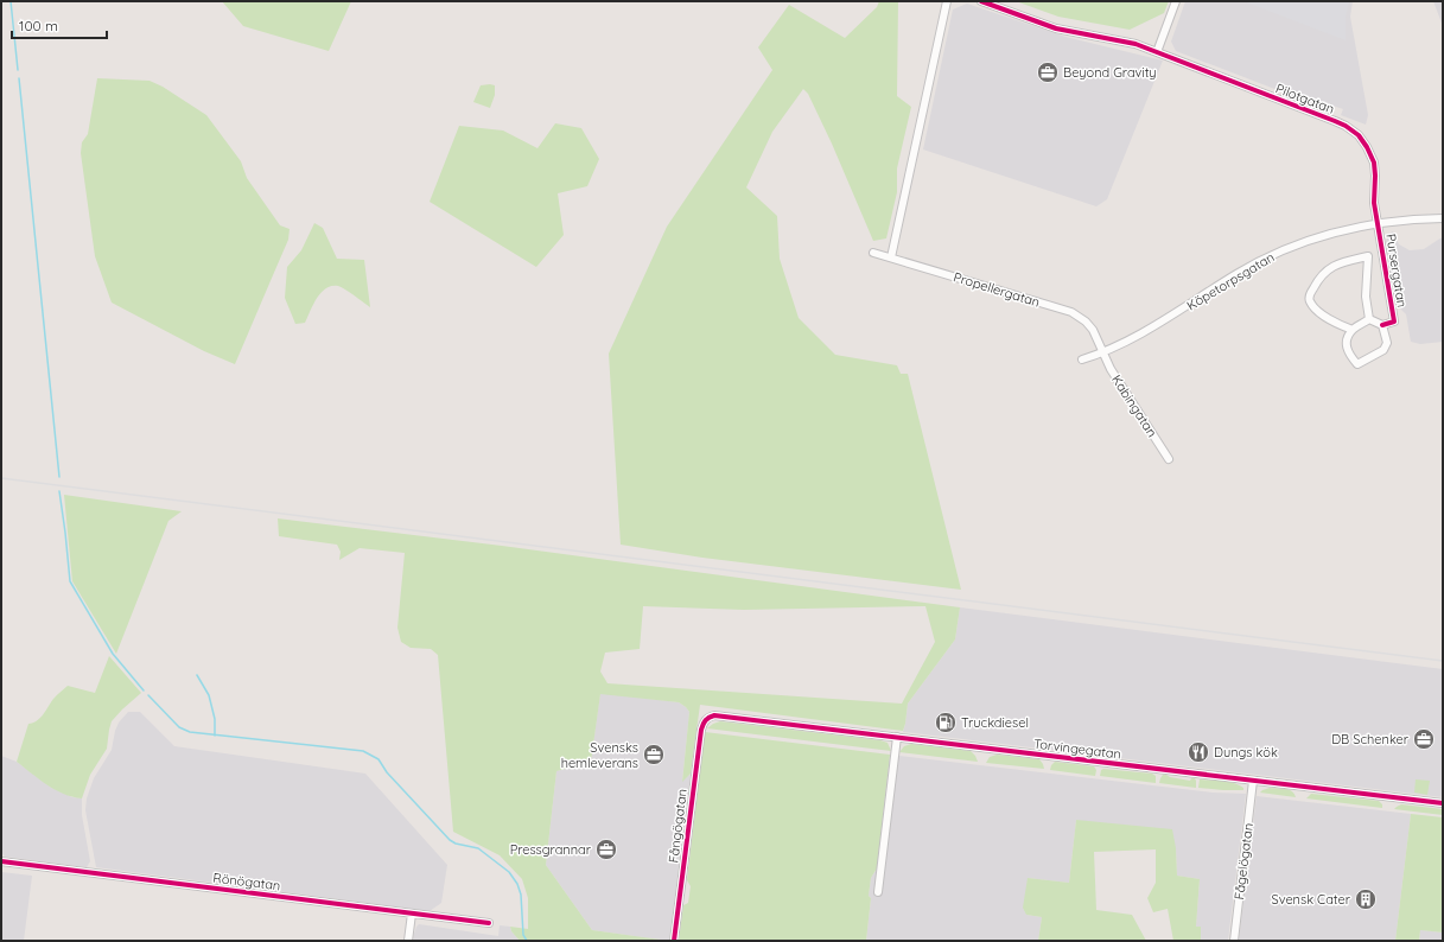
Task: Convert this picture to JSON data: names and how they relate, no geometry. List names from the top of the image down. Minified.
{"streets":{"street":["Pilotgatan","Pursergatan","Köpetorpsgatan","Propellergatan","Kabingatan","Torvingegatan","Fångögatan","Fågelögatan","Rönögatan"]},"crossings":[["Pilotgatan","Pursergatan"],["Pilotgatan","Köpetorpsgatan"],["Pursergatan","Köpetorpsgatan"],["Köpetorpsgatan","Propellergatan"],["Köpetorpsgatan","Kabingatan"],["Propellergatan","Kabingatan"],["Torvingegatan","Fångögatan"],["Torvingegatan","Fågelögatan"]],"places":{"office":["Beyond Gravity","DB Schenker","Svensks hemleverans","Pressgrannar"],"fuel station":["Truckdiesel"],"restaurant":["Dungs kök"],"building":["Svensk Cater"]},"scale_bar":"100 m"}
